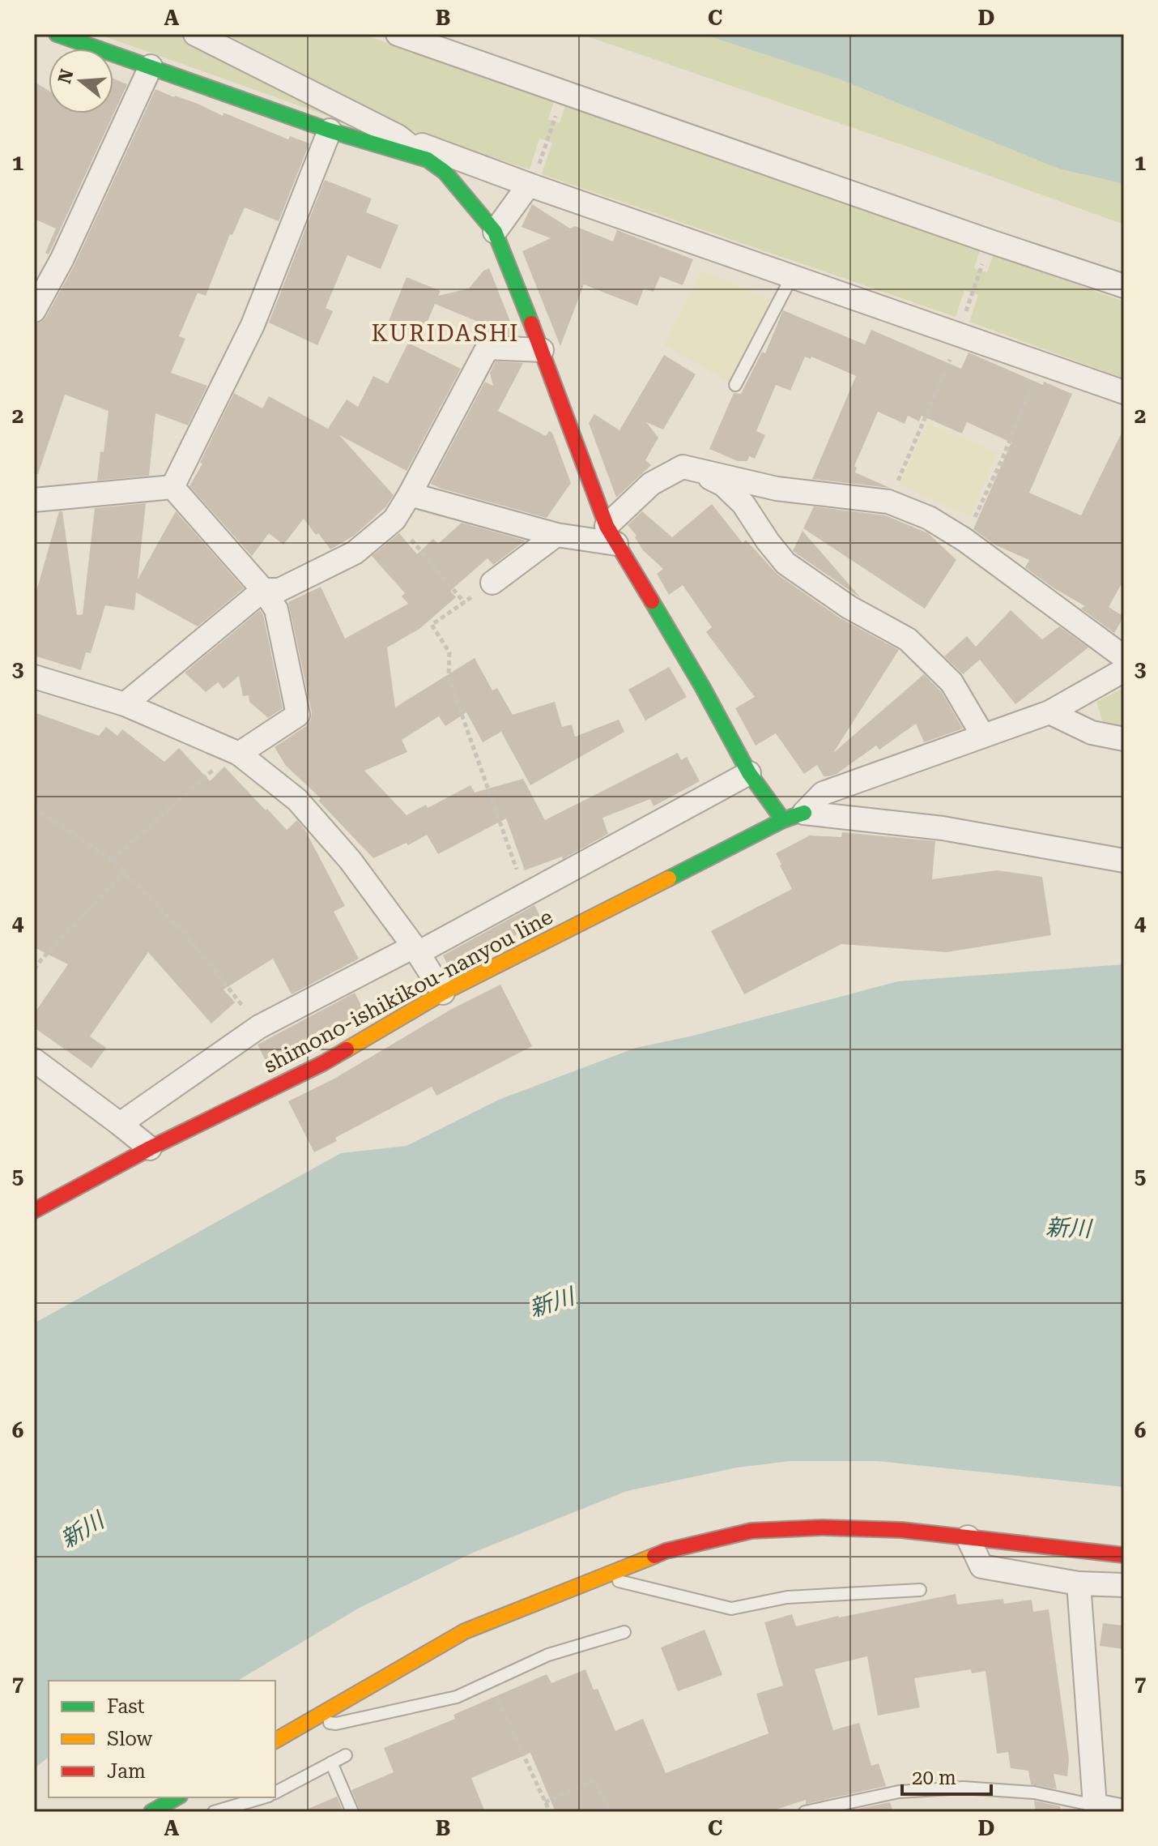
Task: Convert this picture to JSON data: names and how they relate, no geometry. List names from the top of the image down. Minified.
{"streets":{"main road":["shimono-ishikikou-nanyou line"]},"districts":["KURIDASHI"],"water":["新川"],"legend":["Fast","Slow","Jam"],"scale_bar":"20 m","north":"left","grid":{"columns":["A","B","C","D"],"rows":["1","2","3","4","5","6","7"]}}
